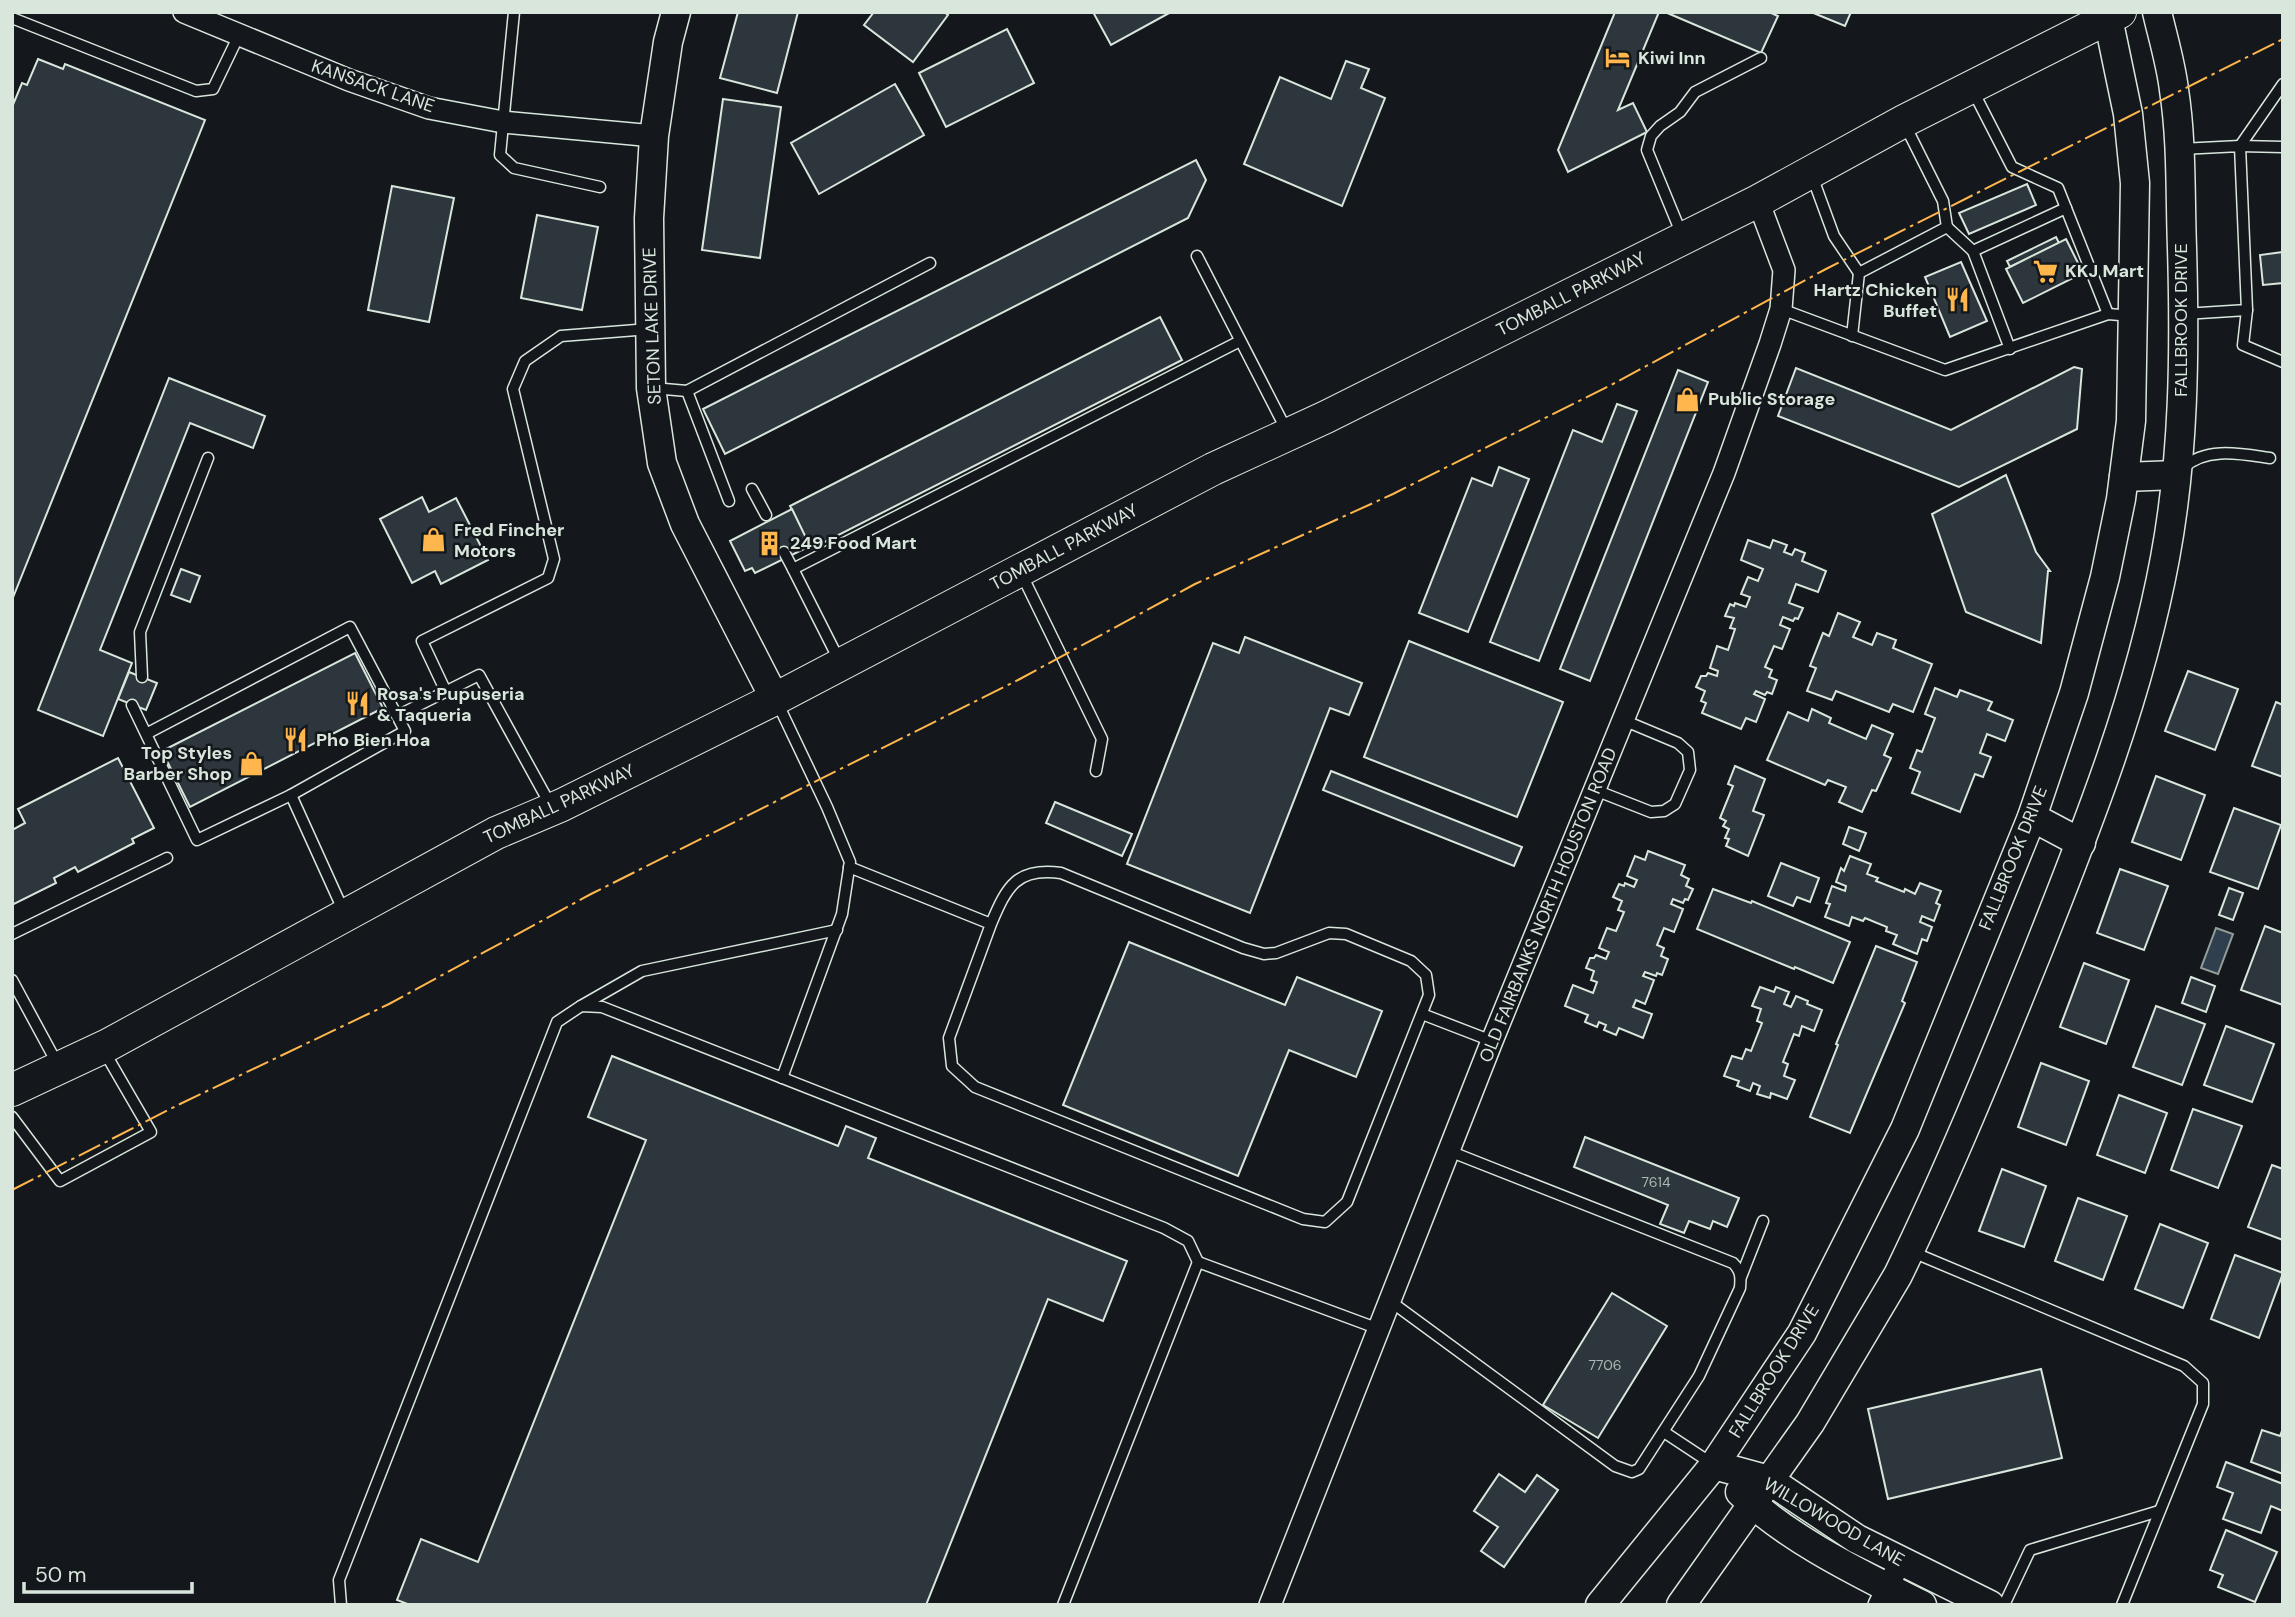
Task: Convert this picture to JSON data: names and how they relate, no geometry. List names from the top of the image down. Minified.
{"streets":{"main road":["TOMBALL PARKWAY","FALLBROOK DRIVE","SETON LAKE DRIVE","WILLOWOOD LANE"],"street":["KANSACK LANE","OLD FAIRBANKS NORTH HOUSTON ROAD"]},"crossings":[["KANSACK LANE","SETON LAKE DRIVE"],["TOMBALL PARKWAY","FALLBROOK DRIVE"],["TOMBALL PARKWAY","SETON LAKE DRIVE"],["TOMBALL PARKWAY","OLD FAIRBANKS NORTH HOUSTON ROAD"],["FALLBROOK DRIVE","WILLOWOOD LANE"]],"places":{"hotel":["Kiwi Inn"],"supermarket":["KKJ Mart"],"restaurant":["Hartz Chicken Buffet","Rosa's Pupuseria & Taqueria","Pho Bien Hoa"],"shop":["Public Storage","Fred Fincher Motors","Top Styles Barber Shop"],"building":["249 Food Mart"]},"house_numbers":["7614","7706"],"scale_bar":"50 m"}
